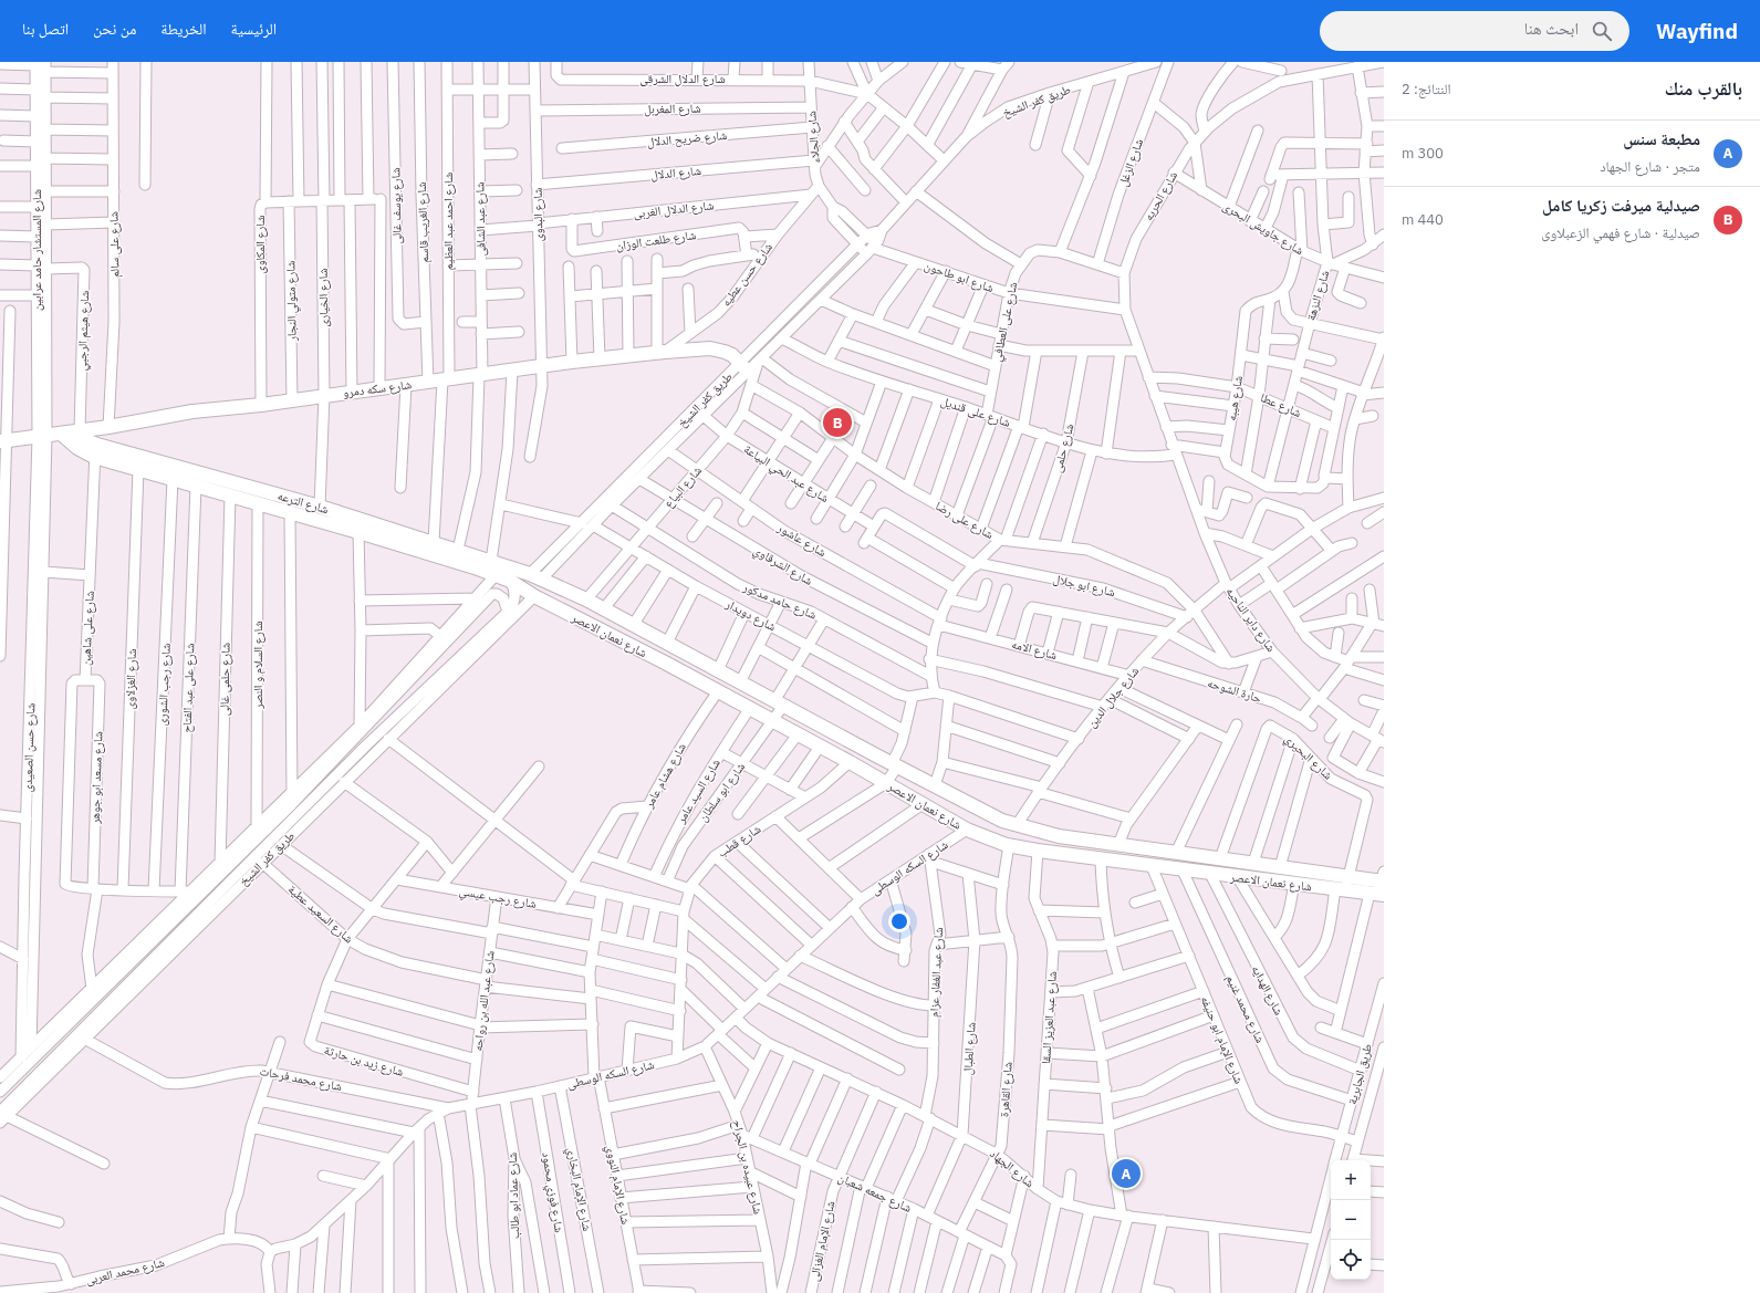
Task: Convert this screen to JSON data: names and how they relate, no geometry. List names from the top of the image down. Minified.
{"streets":{"main road":["شارع سكه دمرو","شارع الترعه","شارع نعمان الاعصر"],"street":["شارع الدلال الشرقى","طريق كفر الشيخ","شارع المغربل","شارع الجلاء","شارع ضريح الدلال","شارع الزغل","شارع الدلال","شارع الحريه","شارع يوسف غالى","شارع الدلال الغربى","شارع البدوى","شارع عبد الشافى","شارع احمد عبد العظيم","شارع الغريب قاسم","شارع جاويش البحرى","شارع طلعت الوزان","شارع على سالم","شارع المكاوى","شارع المستشار حامد عرابين","شارع حسن عطيه","شارع ابو طاحون","شارع النزهة","شارع الخيارى","شارع متولي النجار","شارع على العطافي","شارع هيثم الرجبي","شارع هيبه","شارع عطا","شارع على قنديل","شارع حلمى","شارع عبد الحي البياعة","شارع البياع","شارع على رضا","شارع عاشور","شارع الشرقاوي","شارع ابو جلال","شارع حامد مدكور","شارع دويدار","شارع داير الناحيه","شارع على شاهين","شارع الامه","شارع السلام و النصر","شارع الغزلاوى","شارع حلمى غالى","شارع رجب الشورى","شارع على عبد الفتاح","حارة الشوحه","شارع جلال الدين","شارع حسن الصعيدى","شارع البحيري","شارع هشام عامر","شارع مسعد ابو جوهر","شارع السيد عامر","شارع ابو سلطان","شارع قطب","شارع السكه الوسطى","شارع رجب عيسي","شارع السعيد عطية","شارع عبد الغفار عزام","شارع الهدايه","شارع عبد الله بن رواحه","شارع محمد غنيم","شارع عبد العزيز السقا","شارع الإمام ابو حنيفه","شارع الطبال","شارع زيد بن حارثة","طريق الجابرية","شارع محمد فرحات","شارع القاهرة","شارع عبيده بن الجراح","شارع الجهاد","شارع الإمام النووي","شارع الإمام البخاري","شارع فوزي محمود","شارع جمعه شعبان","شارع عماد ابو طالب","شارع الإمام الغزالى","شارع محمد العربى"]},"crossings":[["شارع الدلال الشرقى","شارع الجلاء"],["طريق كفر الشيخ","شارع الجلاء"],["طريق كفر الشيخ","شارع ابو طاحون"],["طريق كفر الشيخ","شارع سكه دمرو"],["طريق كفر الشيخ","شارع على قنديل"],["طريق كفر الشيخ","شارع عبد الحي البياعة"],["طريق كفر الشيخ","شارع البياع"],["طريق كفر الشيخ","شارع الترعه"],["طريق كفر الشيخ","شارع على رضا"],["طريق كفر الشيخ","شارع عاشور"],["طريق كفر الشيخ","شارع الشرقاوي"],["طريق كفر الشيخ","شارع حامد مدكور"],["طريق كفر الشيخ","شارع دويدار"],["طريق كفر الشيخ","شارع نعمان الاعصر"],["طريق كفر الشيخ","شارع السعيد عطية"],["طريق كفر الشيخ","شارع محمد فرحات"],["شارع المغربل","شارع الجلاء"],["شارع المغربل","شارع البدوى"],["شارع الجلاء","شارع ضريح الدلال"],["شارع الجلاء","شارع الدلال"],["شارع الجلاء","شارع حسن عطيه"],["شارع الجلاء","شارع ابو طاحون"],["شارع الزغل","شارع على العطافي"],["شارع الدلال","شارع البدوى"],["شارع الحريه","شارع جاويش البحرى"],["شارع الحريه","شارع ابو طاحون"],["شارع الحريه","شارع النزهة"],["شارع الحريه","شارع على العطافي"],["شارع الحريه","شارع عطا"],["شارع الحريه","شارع على قنديل"],["شارع الحريه","شارع داير الناحيه"],["شارع يوسف غالى","شارع الغريب قاسم"],["شارع الدلال الغربى","شارع البدوى"],["شارع الدلال الغربى","شارع عبد الشافى"],["شارع الدلال الغربى","شارع طلعت الوزان"],["شارع الدلال الغربى","شارع حسن عطيه"],["شارع البدوى","شارع سكه دمرو"],["شارع عبد الشافى","شارع سكه دمرو"],["شارع عبد الشافى","شارع الترعه"],["شارع احمد عبد العظيم","شارع سكه دمرو"],["شارع احمد عبد العظيم","شارع الترعه"],["شارع الغريب قاسم","شارع سكه دمرو"],["شارع جاويش البحرى","شارع النزهة"],["شارع على سالم","شارع سكه دمرو"],["شارع المكاوى","شارع سكه دمرو"],["شارع المستشار حامد عرابين","شارع هيثم الرجبي"],["شارع المستشار حامد عرابين","شارع سكه دمرو"],["شارع المستشار حامد عرابين","شارع حسن الصعيدى"],["شارع حسن عطيه","شارع سكه دمرو"],["شارع ابو طاحون","شارع على العطافي"],["شارع النزهة","شارع عطا"],["شارع الخيارى","شارع سكه دمرو"],["شارع الخيارى","شارع الترعه"],["شارع متولي النجار","شارع سكه دمرو"],["شارع على العطافي","شارع على قنديل"],["شارع على العطافي","شارع على رضا"],["شارع هيثم الرجبي","شارع سكه دمرو"],["شارع هيثم الرجبي","شارع الترعه"],["شارع سكه دمرو","شارع البياع"],["شارع سكه دمرو","شارع الترعه"],["شارع سكه دمرو","شارع على رضا"],["شارع سكه دمرو","شارع حسن الصعيدى"],["شارع هيبه","شارع عطا"],["شارع على قنديل","شارع حلمى"],["شارع على قنديل","شارع داير الناحيه"],["شارع حلمى","شارع على رضا"],["شارع عبد الحي البياعة","شارع البياع"],["شارع عبد الحي البياعة","شارع ابو جلال"],["شارع البياع","شارع على رضا"],["شارع البياع","شارع عاشور"],["شارع البياع","شارع الشرقاوي"],["شارع البياع","شارع حامد مدكور"],["شارع البياع","شارع دويدار"],["شارع البياع","شارع نعمان الاعصر"],["شارع الترعه","شارع على شاهين"],["شارع الترعه","شارع نعمان الاعصر"],["شارع الترعه","شارع السلام و النصر"],["شارع الترعه","شارع الغزلاوى"],["شارع الترعه","شارع حلمى غالى"],["شارع الترعه","شارع رجب الشورى"],["شارع الترعه","شارع على عبد الفتاح"],["شارع على رضا","شارع ابو جلال"],["شارع على رضا","شارع جلال الدين"],["شارع عاشور","شارع الامه"],["شارع ابو جلال","شارع جلال الدين"],["شارع حامد مدكور","شارع ابو سلطان"],["شارع دويدار","شارع ابو سلطان"],["شارع داير الناحيه","شارع جلال الدين"],["شارع على شاهين","شارع مسعد ابو جوهر"],["شارع نعمان الاعصر","شارع جلال الدين"],["شارع نعمان الاعصر","شارع البحيري"],["شارع نعمان الاعصر","شارع هشام عامر"],["شارع نعمان الاعصر","شارع السيد عامر"],["شارع نعمان الاعصر","شارع ابو سلطان"],["شارع نعمان الاعصر","شارع قطب"],["شارع نعمان الاعصر","شارع السكه الوسطى"],["شارع نعمان الاعصر","شارع الهدايه"],["شارع نعمان الاعصر","شارع محمد غنيم"],["شارع نعمان الاعصر","شارع عبد العزيز السقا"],["شارع نعمان الاعصر","شارع الإمام ابو حنيفه"],["شارع نعمان الاعصر","شارع القاهرة"],["شارع الامه","شارع جلال الدين"],["حارة الشوحه","شارع جلال الدين"],["شارع قطب","شارع السكه الوسطى"],["شارع قطب","شارع السعيد عطية"],["شارع السكه الوسطى","شارع عبد الغفار عزام"],["شارع السكه الوسطى","شارع عبد الله بن رواحه"],["شارع السكه الوسطى","شارع محمد فرحات"],["شارع السكه الوسطى","شارع عبيده بن الجراح"],["شارع السكه الوسطى","شارع الجهاد"],["شارع السكه الوسطى","شارع الإمام النووي"],["شارع السكه الوسطى","شارع الإمام البخاري"],["شارع السكه الوسطى","شارع فوزي محمود"],["شارع السكه الوسطى","شارع عماد ابو طالب"],["شارع السكه الوسطى","شارع محمد العربى"],["شارع رجب عيسي","شارع عبد الله بن رواحه"],["شارع رجب عيسي","شارع زيد بن حارثة"],["شارع رجب عيسي","شارع الإمام النووي"],["شارع السعيد عطية","شارع عبد الله بن رواحه"],["شارع السعيد عطية","شارع زيد بن حارثة"],["شارع السعيد عطية","شارع الإمام النووي"],["شارع عبد الغفار عزام","شارع الجهاد"],["شارع عبد الغفار عزام","شارع جمعه شعبان"],["شارع الهدايه","طريق الجابرية"],["شارع عبد الله بن رواحه","شارع زيد بن حارثة"],["شارع محمد غنيم","طريق الجابرية"],["شارع عبد العزيز السقا","شارع الجهاد"],["شارع الإمام ابو حنيفه","طريق الجابرية"],["شارع الطبال","شارع الجهاد"],["شارع الطبال","شارع جمعه شعبان"],["طريق الجابرية","شارع الجهاد"],["شارع القاهرة","شارع الجهاد"],["شارع القاهرة","شارع جمعه شعبان"],["شارع عبيده بن الجراح","شارع جمعه شعبان"],["شارع الجهاد","شارع الإمام الغزالى"],["شارع جمعه شعبان","شارع الإمام الغزالى"]],"page":{"header":"Wayfind","search":"ابحث هنا","nav":["الرئيسية","الخريطة","من نحن","اتصل بنا"],"heading":["بالقرب منك","النتائج: 2"],"list":[{"mark":"A","name":"مطبعة سنس","note":"متجر · شارع الجهاد","value":"300 m"},{"mark":"B","name":"صيدلية ميرفت زكريا كامل","note":"صيدلية · شارع فهمي الزعبلاوى","value":"440 m"}],"pins":["B","A"],"map_buttons":["+","−"]}}
